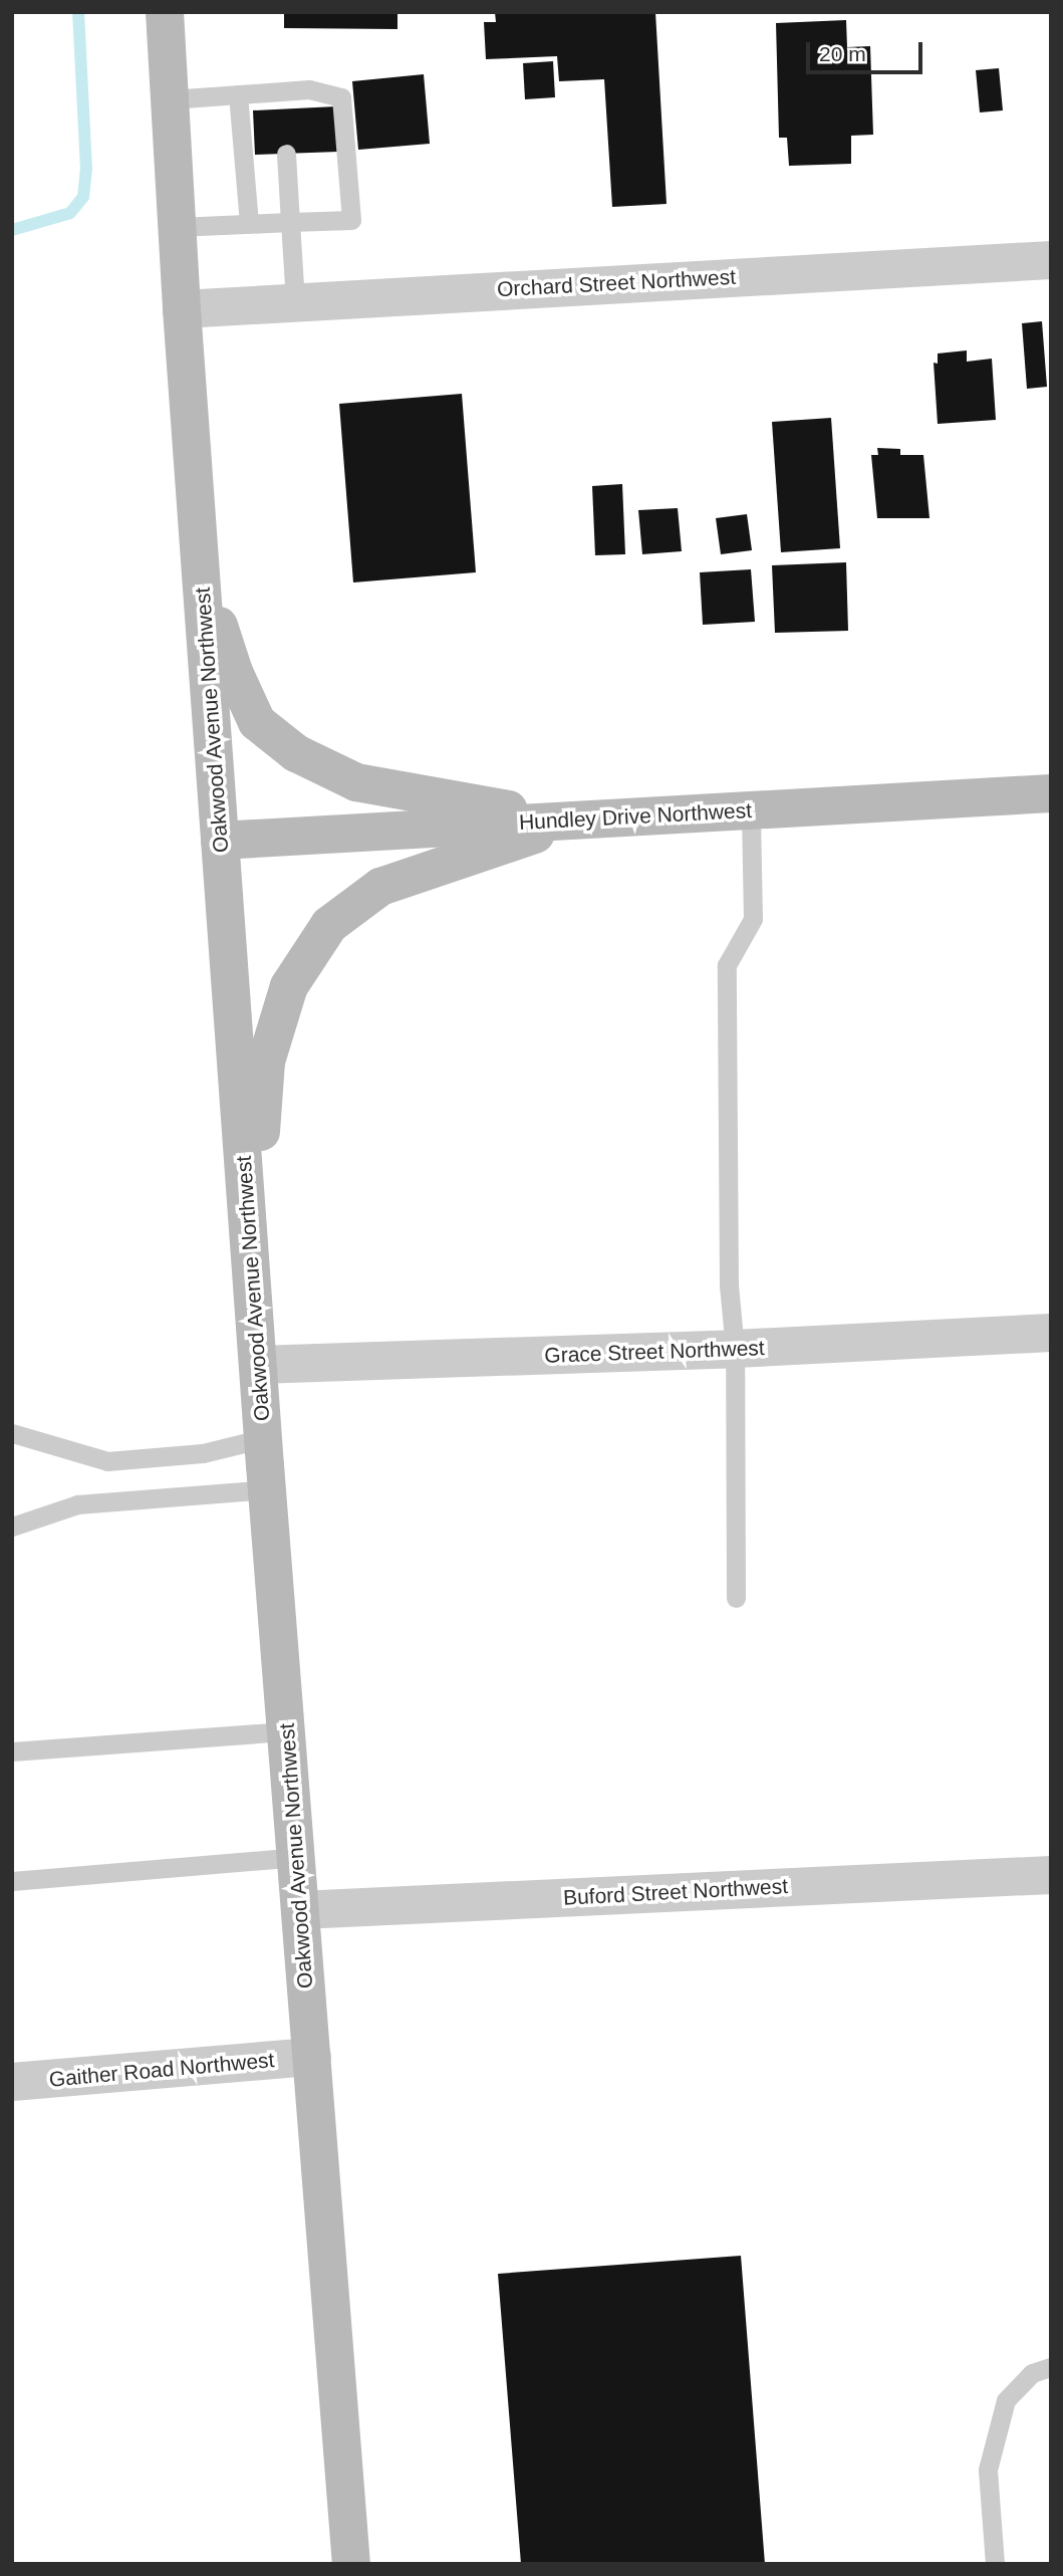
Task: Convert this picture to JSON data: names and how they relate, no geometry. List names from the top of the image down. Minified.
{"streets":{"street":["Orchard Street Northwest","Oakwood Avenue Northwest","Hundley Drive Northwest","Grace Street Northwest","Buford Street Northwest","Gaither Road Northwest"]},"crossings":[["Orchard Street Northwest","Oakwood Avenue Northwest"],["Oakwood Avenue Northwest","Hundley Drive Northwest"],["Oakwood Avenue Northwest","Grace Street Northwest"],["Oakwood Avenue Northwest","Buford Street Northwest"],["Oakwood Avenue Northwest","Gaither Road Northwest"]],"scale_bar":"20 m"}
